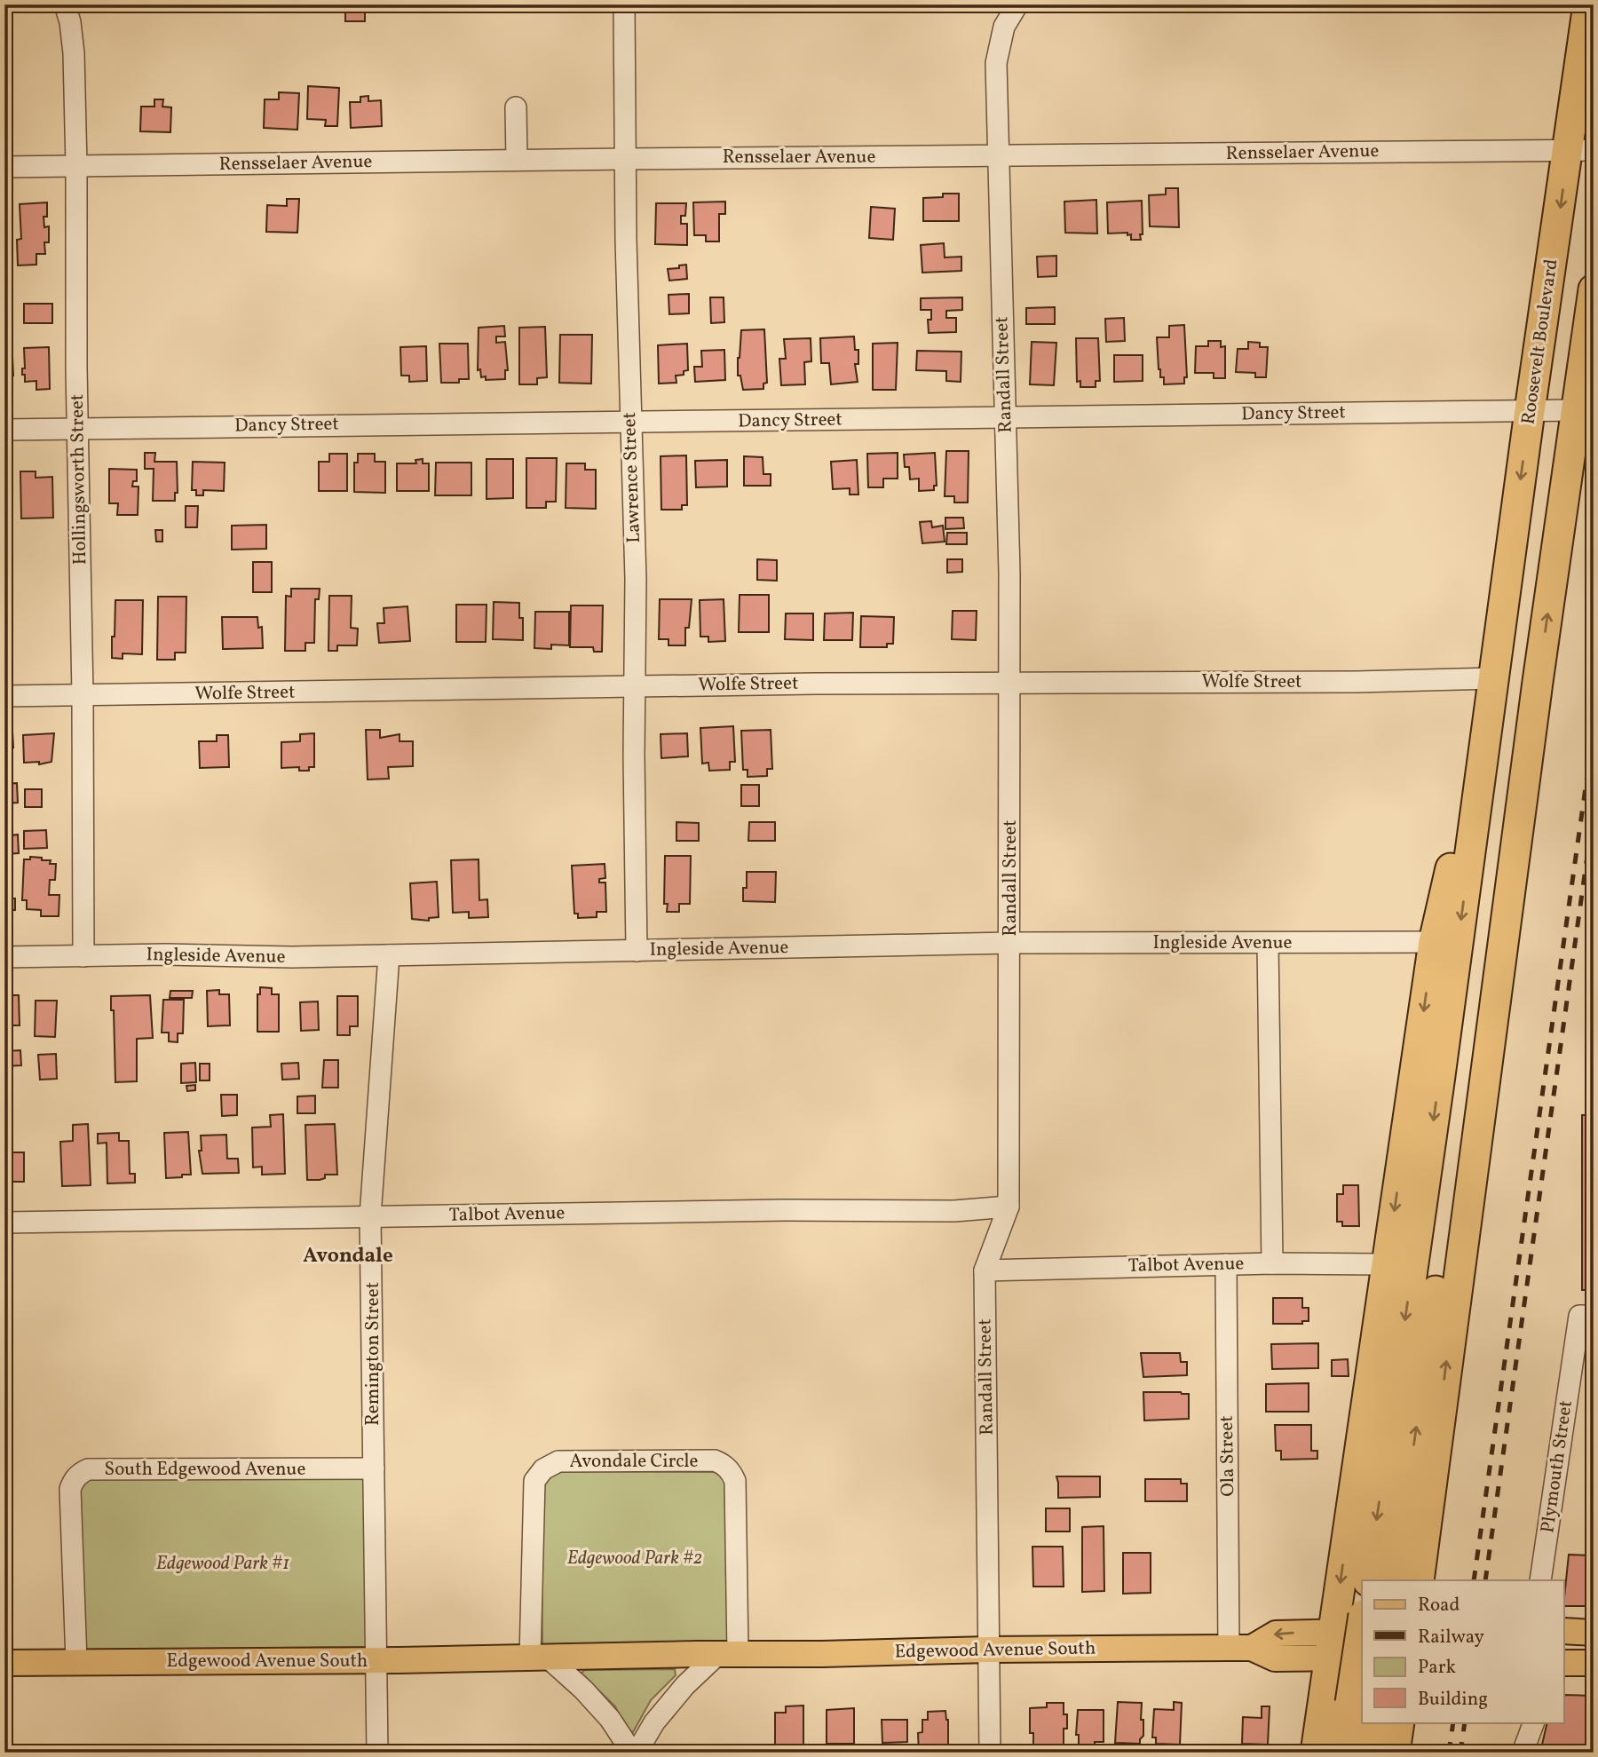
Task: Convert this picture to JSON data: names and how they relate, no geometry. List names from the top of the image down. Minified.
{"streets":{"highway":["Roosevelt Boulevard"],"main road":["Edgewood Avenue South"],"street":["Rensselaer Avenue","Randall Street","Dancy Street","Lawrence Street","Hollingsworth Street","Wolfe Street","Ingleside Avenue","Talbot Avenue","Remington Street","Ola Street","Avondale Circle","Plymouth Street","South Edgewood Avenue"]},"crossings":[["Rensselaer Avenue","Roosevelt Boulevard"],["Rensselaer Avenue","Randall Street"],["Rensselaer Avenue","Lawrence Street"],["Rensselaer Avenue","Hollingsworth Street"],["Roosevelt Boulevard","Dancy Street"],["Roosevelt Boulevard","Wolfe Street"],["Randall Street","Dancy Street"],["Randall Street","Wolfe Street"],["Randall Street","Ingleside Avenue"],["Randall Street","Talbot Avenue"],["Randall Street","Edgewood Avenue South"],["Dancy Street","Lawrence Street"],["Dancy Street","Hollingsworth Street"],["Lawrence Street","Wolfe Street"],["Lawrence Street","Ingleside Avenue"],["Hollingsworth Street","Wolfe Street"],["Hollingsworth Street","Ingleside Avenue"],["Ingleside Avenue","Remington Street"],["Talbot Avenue","Remington Street"],["Talbot Avenue","Ola Street"],["Remington Street","South Edgewood Avenue"],["Remington Street","Edgewood Avenue South"],["Ola Street","Edgewood Avenue South"],["Avondale Circle","Edgewood Avenue South"],["South Edgewood Avenue","Edgewood Avenue South"]],"districts":["Avondale"],"parks":["Edgewood Park #2","Edgewood Park #1"],"legend":["Road","Railway","Park","Building"]}
